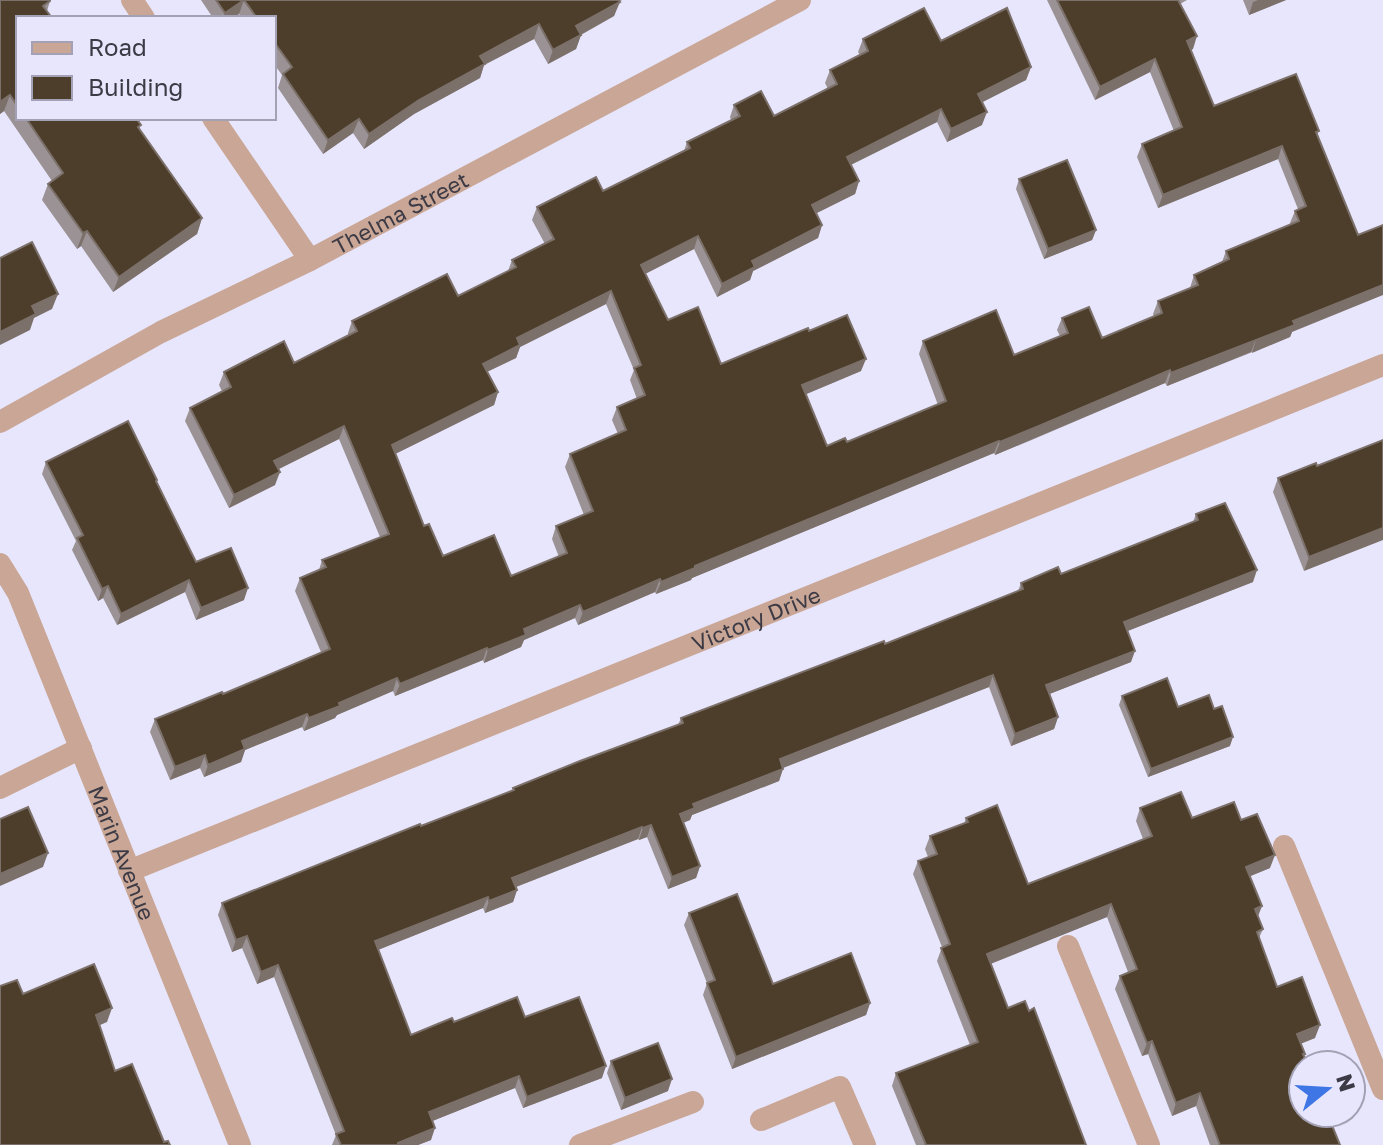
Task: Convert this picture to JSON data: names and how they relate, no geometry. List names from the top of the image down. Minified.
{"streets":{"street":["Thelma Street","Victory Drive","Marin Avenue"]},"crossings":[["Victory Drive","Marin Avenue"]],"legend":["Road","Building"],"north":"right"}
